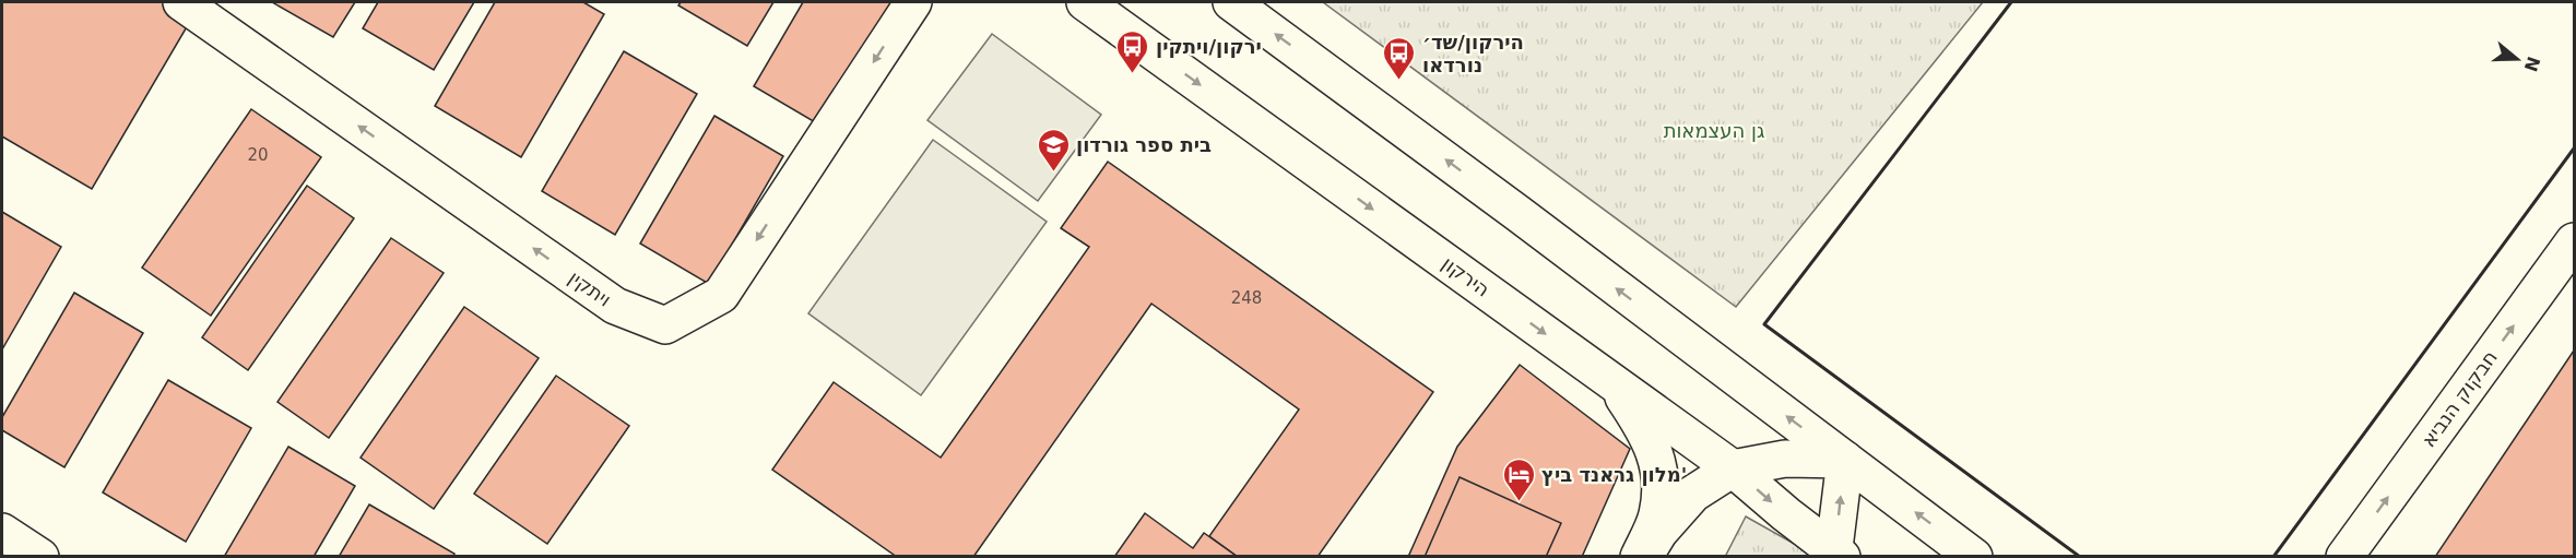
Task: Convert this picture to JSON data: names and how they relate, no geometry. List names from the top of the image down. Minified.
{"streets":{"main road":["הירקון","ויתקין","חבקוק הנביא"]},"one_way":["חבקוק הנביא"],"parks":["גן העצמאות"],"places":{"bus stop":["ירקון/ויתקין","הירקון/שד׳ נורדאו"],"school or university":["בית ספר גורדון"],"hotel":["מלון גראנד ביץ'"]},"house_numbers":["20","248"],"north":"right"}
